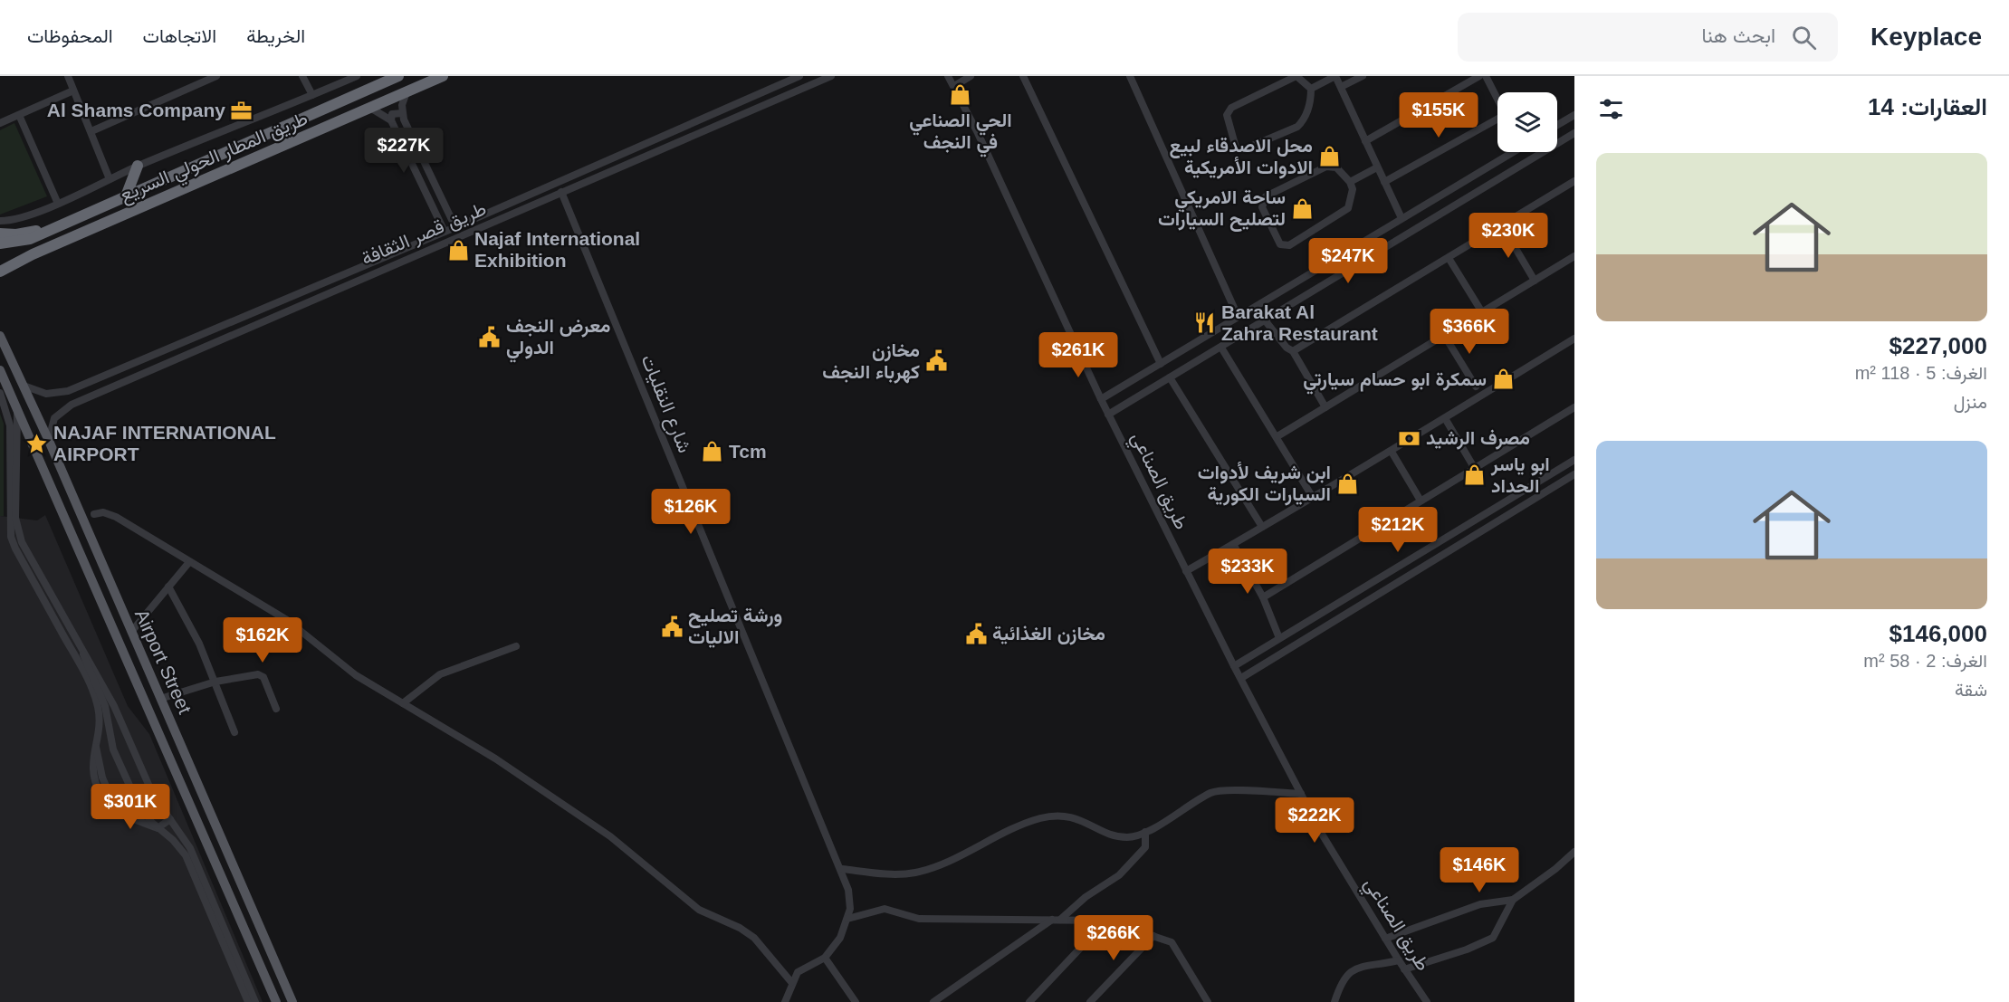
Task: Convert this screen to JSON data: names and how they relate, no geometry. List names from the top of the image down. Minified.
{"streets":{"highway":["طريق المطار الحولي السريع"],"main road":["Airport Street"],"street":["طريق قصر الثقافة","شارع النقليات","طريق الصناعي"]},"crossings":[["طريق قصر الثقافة","شارع النقليات"],["طريق قصر الثقافة","Airport Street"]],"places":{"shop":["الحي الصناعي في النجف","محل الاصدقاء لبيع الادوات الأمريكية","ساحة الامريكي لتصليح السيارات","Najaf International Exhibition","سمكرة ابو حسام سيارتي","Tcm","ابو ياسر الحداد","ابن شريف لأدوات السيارات الكورية"],"office":["Al Shams Company"],"restaurant":["Barakat Al Zahra Restaurant"],"public building":["معرض النجف الدولي","مخازن كهرباء النجف","ورشة تصليح الاليات","مخازن الغذائية"],"bank":["مصرف الرشيد"],"place":["NAJAF INTERNATIONAL AIRPORT"]},"page":{"header":"Keyplace","search":"ابحث هنا","nav":["الخريطة","الاتجاهات","المحفوظات"],"heading":"العقارات: 14","price":["$155K","$227K","$230K","$247K","$366K","$261K","$126K","$212K","$233K","$162K","$301K","$222K","$146K","$266K"],"list":[{"name":"$227,000","note":"الغرف: 5 · 118 m² · منزل"},{"name":"$146,000","note":"الغرف: 2 · 58 m² · شقة"}]}}
